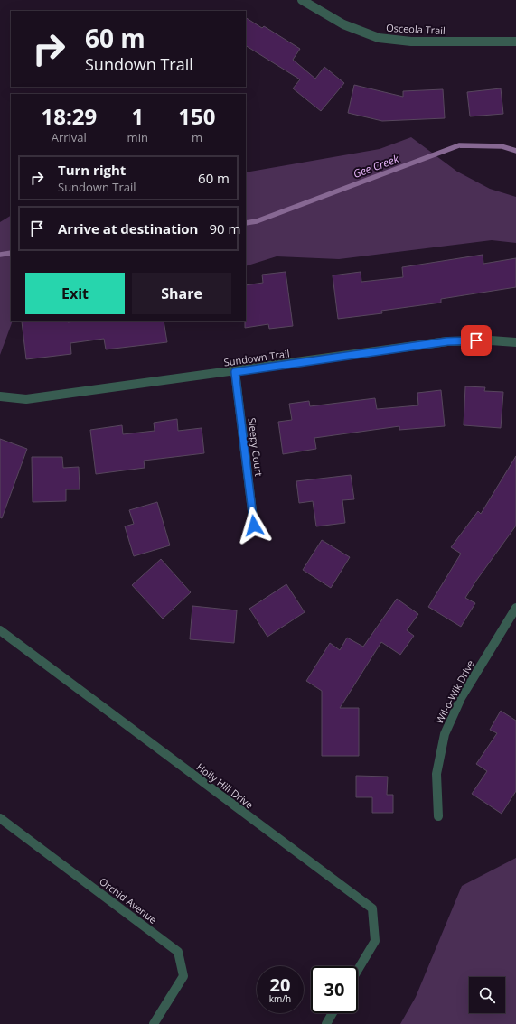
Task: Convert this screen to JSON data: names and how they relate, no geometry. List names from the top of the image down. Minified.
{"streets":{"street":["Osceola Trail","Sundown Trail","Sleepy Court","Wil-o-Wik Drive","Holly Hill Drive","Orchid Avenue"]},"crossings":[["Sundown Trail","Sleepy Court"]],"water":["Gee Creek"],"page":{"turn":["60 m","Sundown Trail"],"eta":["18:29","Arrival","1","min","150","m"],"list":[{"name":"Turn right","note":"Sundown Trail","value":"60 m"},{"name":"Arrive at destination","value":"90 m"}],"buttons":["Exit","Share"],"speed":"20 km/h","limit":"30"}}
